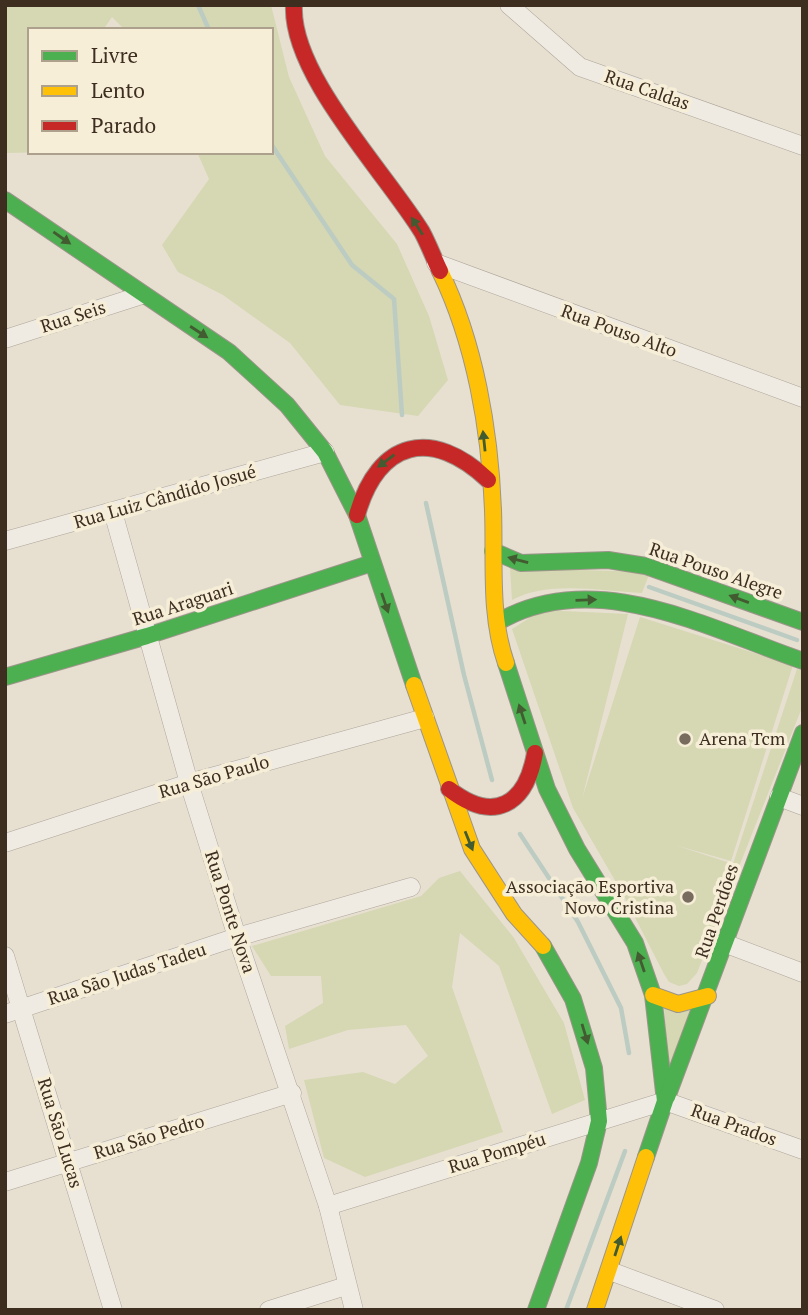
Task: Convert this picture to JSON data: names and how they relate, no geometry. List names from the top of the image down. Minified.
{"streets":{"main road":["Rua Pouso Alegre","Rua Araguari","Rua Perdões"],"street":["Rua Caldas","Rua Seis","Rua Pouso Alto","Rua Luiz Cândido Josué","Rua São Paulo","Rua Ponte Nova","Rua São Judas Tadeu","Rua Prados","Rua São Lucas","Rua São Pedro","Rua Pompéu"]},"crossings":[["Rua Luiz Cândido Josué","Rua Ponte Nova"],["Rua Araguari","Rua Ponte Nova"],["Rua São Paulo","Rua Ponte Nova"],["Rua Perdões","Rua Prados"],["Rua Perdões","Rua Pompéu"],["Rua Ponte Nova","Rua São Judas Tadeu"],["Rua Ponte Nova","Rua São Pedro"],["Rua Ponte Nova","Rua Pompéu"],["Rua São Judas Tadeu","Rua São Lucas"],["Rua Prados","Rua Pompéu"],["Rua São Lucas","Rua São Pedro"]],"places":["Arena Tcm","Associação Esportiva Novo Cristina"],"legend":["Livre","Lento","Parado"]}
